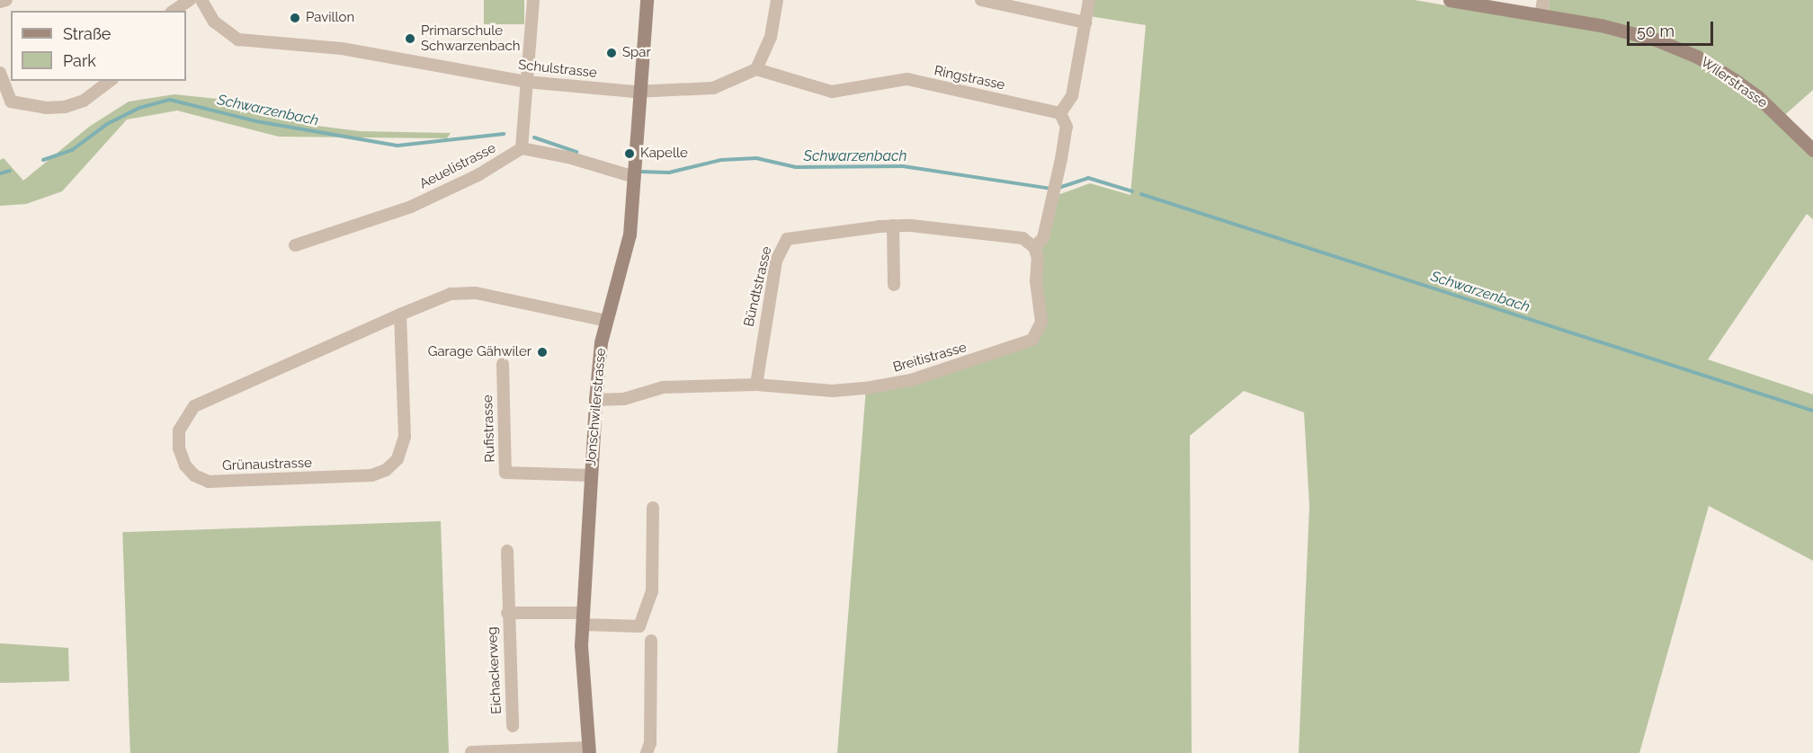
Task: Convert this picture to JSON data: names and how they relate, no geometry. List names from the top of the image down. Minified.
{"streets":{"street":["Schulstrasse","Ringstrasse","Wilerstrasse","Aeuelistrasse","Bündtstrasse","Breitistrasse","Jonschwilerstrasse","Rufistrasse","Grünaustrasse","Eichackerweg"]},"crossings":[["Schulstrasse","Ringstrasse"],["Schulstrasse","Jonschwilerstrasse"],["Bündtstrasse","Breitistrasse"],["Breitistrasse","Jonschwilerstrasse"],["Jonschwilerstrasse","Rufistrasse"],["Jonschwilerstrasse","Grünaustrasse"]],"water":["Schwarzenbach"],"places":["Pavillon","Primarschule Schwarzenbach","Spar","Kapelle","Garage Gähwiler"],"legend":["Straße","Park"],"scale_bar":"50 m"}
